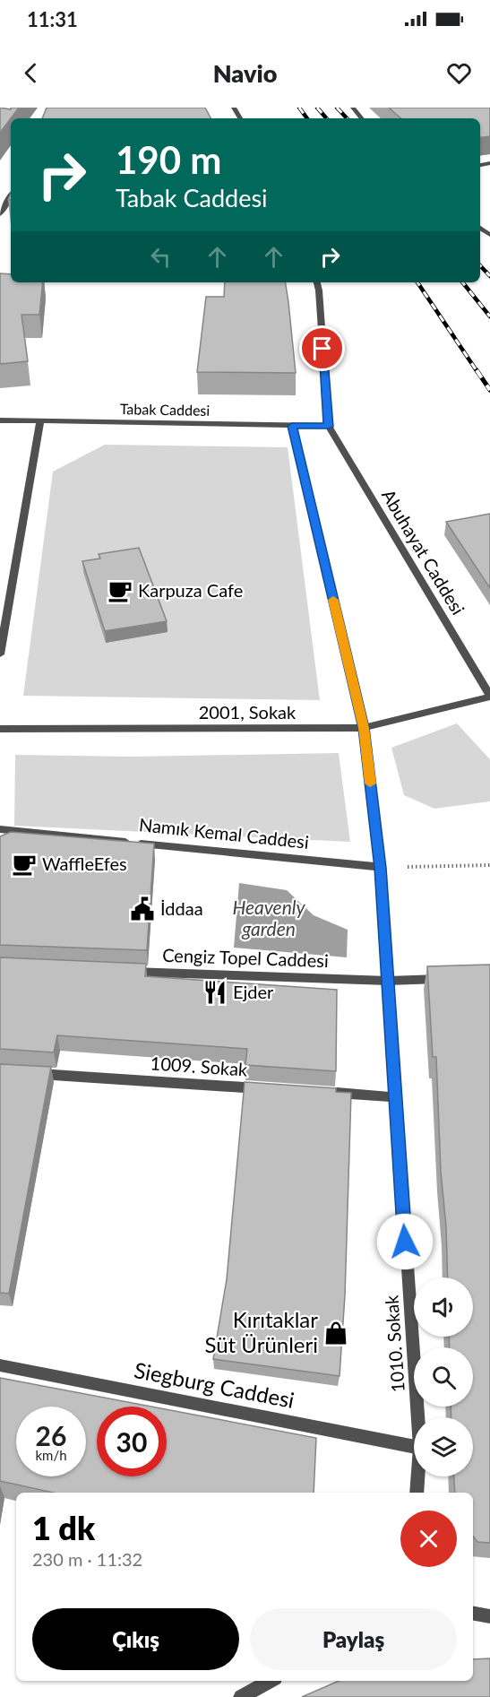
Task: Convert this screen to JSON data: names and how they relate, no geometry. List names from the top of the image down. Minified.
{"streets":{"street":["Tabak Caddesi","Abuhayat Caddesi","2001, Sokak","Namık Kemal Caddesi","Cengiz Topel Caddesi","1009. Sokak","1010. Sokak","Siegburg Caddesi"]},"crossings":[["Tabak Caddesi","Abuhayat Caddesi"],["Tabak Caddesi","1010. Sokak"],["Abuhayat Caddesi","2001, Sokak"],["2001, Sokak","1010. Sokak"],["Namık Kemal Caddesi","1010. Sokak"],["Cengiz Topel Caddesi","1010. Sokak"]],"water":["Heavenly garden"],"places":{"cafe":["Karpuza Cafe","WaffleEfes"],"public building":["İddaa"],"restaurant":["Ejder"],"shop":["Kırıtaklar Süt Ürünleri"]},"page":{"status":"11:31","header":"Navio","turn":["190 m","Tabak Caddesi"],"speed":"26 km/h","limit":"30","heading":["1 dk","230 m · 11:32"],"buttons":["Çıkış","Paylaş"]}}
